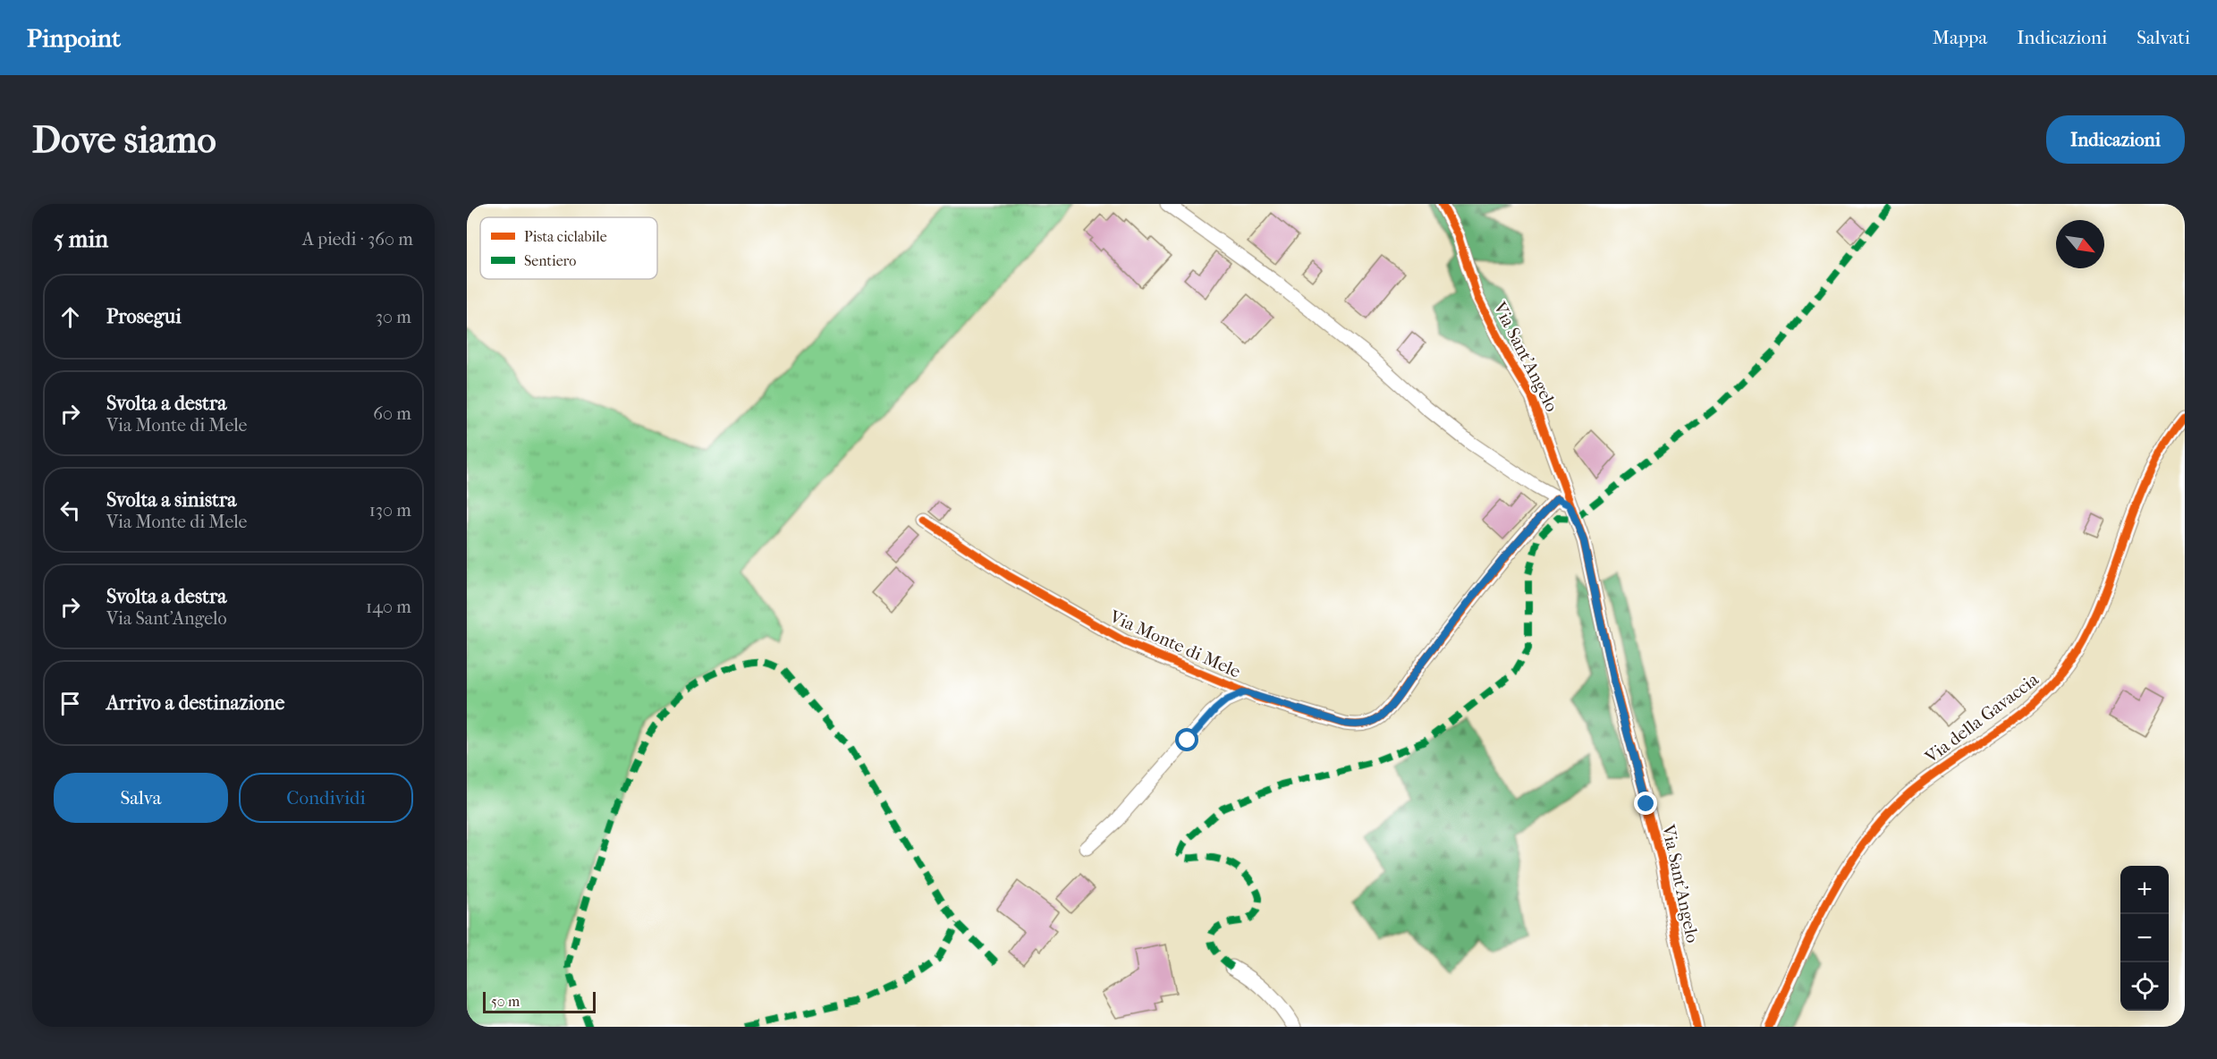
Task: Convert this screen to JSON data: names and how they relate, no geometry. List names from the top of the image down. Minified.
{"streets":{"street":["Via Sant'Angelo","Via Monte di Mele","Via della Gavaccia"]},"crossings":[["Via Sant'Angelo","Via Monte di Mele"]],"legend":["Pista ciclabile","Sentiero"],"scale_bar":"50 m","north":"bottom right","page":{"header":"Pinpoint","nav":["Mappa","Indicazioni","Salvati"],"buttons":["Indicazioni",["Salva","Condividi"]],"title":"Dove siamo","heading":["5 min","A piedi · 360 m"],"list":[["Prosegui","30 m"],["Svolta a destra","Via Monte di Mele","60 m"],["Svolta a sinistra","Via Monte di Mele","130 m"],["Svolta a destra","Via Sant'Angelo","140 m"],"Arrivo a destinazione"],"map_buttons":["+","−"],"scale":"50 m"}}
